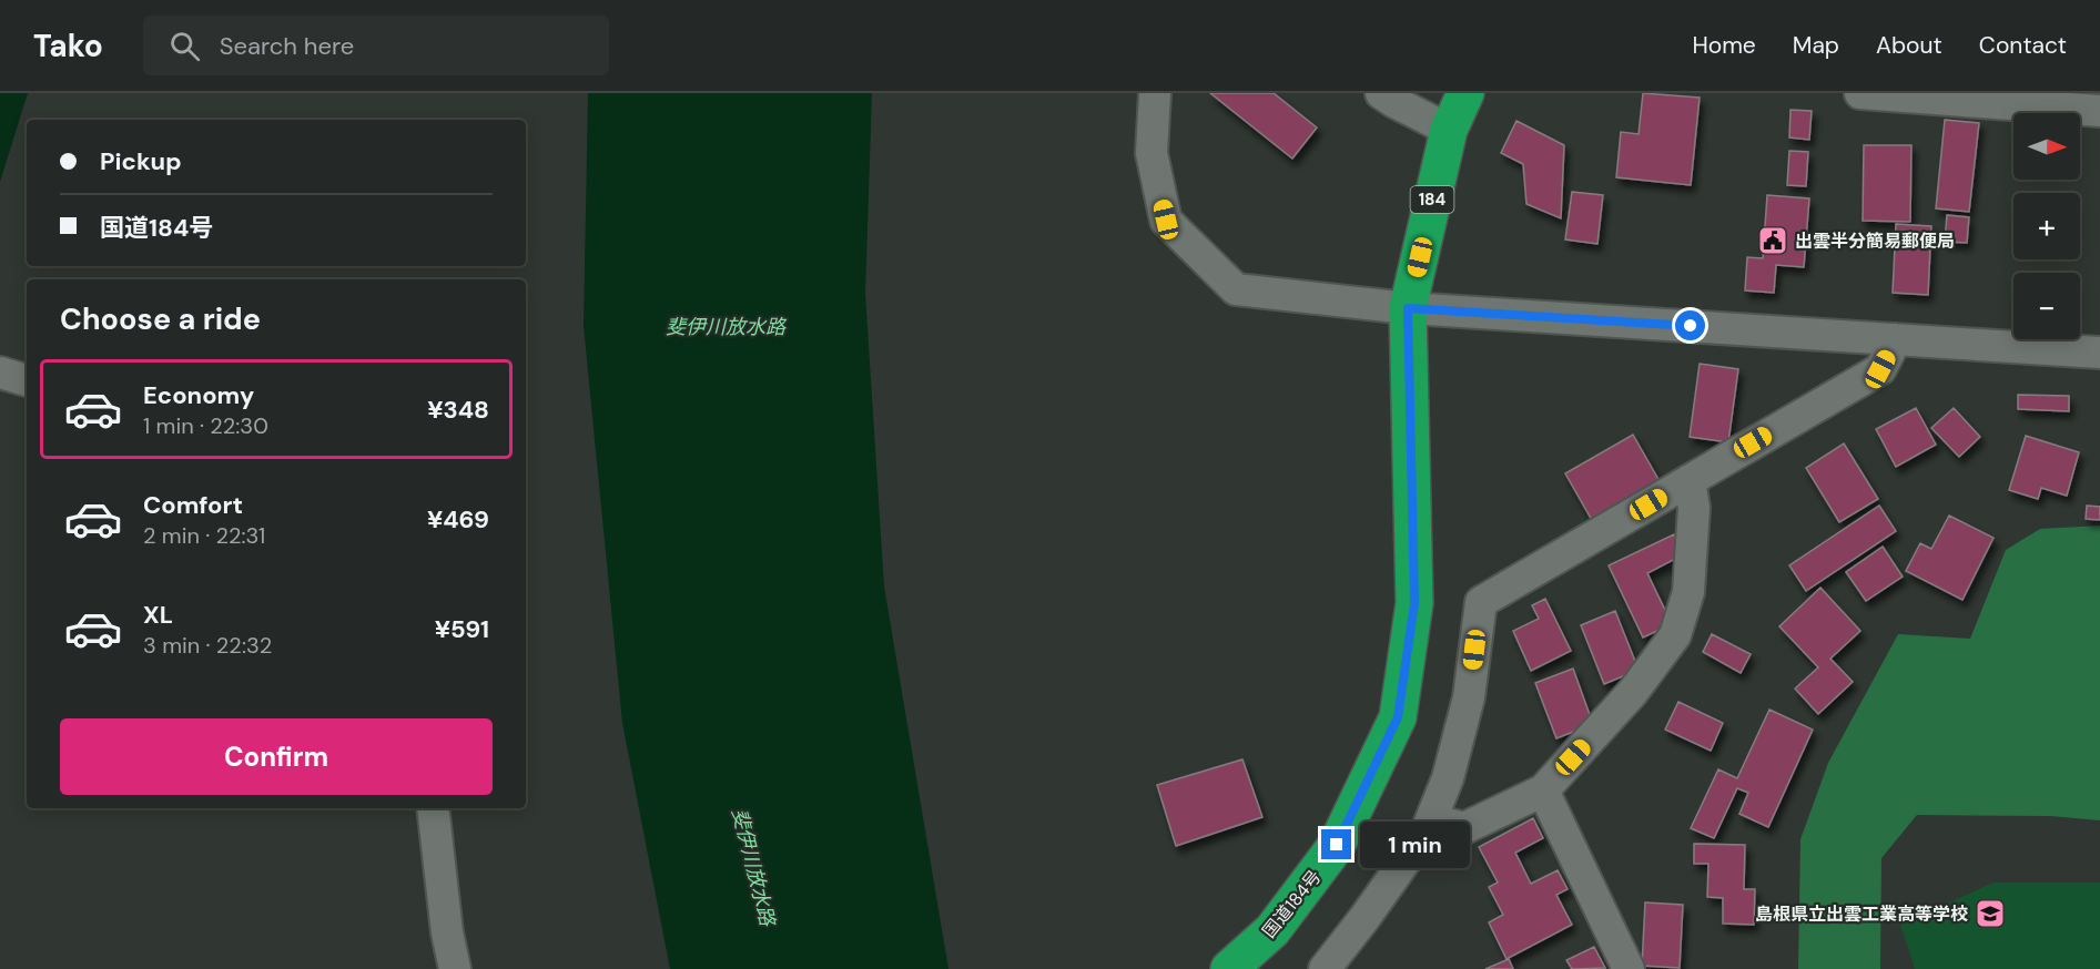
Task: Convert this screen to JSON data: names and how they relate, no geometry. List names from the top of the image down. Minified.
{"streets":{"highway":["184","国道184号"]},"water":["斐伊川放水路"],"places":{"public building":["出雲半分簡易郵便局"],"school or university":["島根県立出雲工業高等学校"]},"north":"right","page":{"header":"Tako","search":"Search here","nav":["Home","Map","About","Contact"],"map_buttons":["+","−"],"banner":["Pickup","国道184号"],"heading":"Choose a ride","list":[{"name":"Economy","note":"1 min · 22:30","value":"¥348"},{"name":"Comfort","note":"2 min · 22:31","value":"¥469"},{"name":"XL","note":"3 min · 22:32","value":"¥591"}],"buttons":"Confirm","bubble":"1 min"}}
